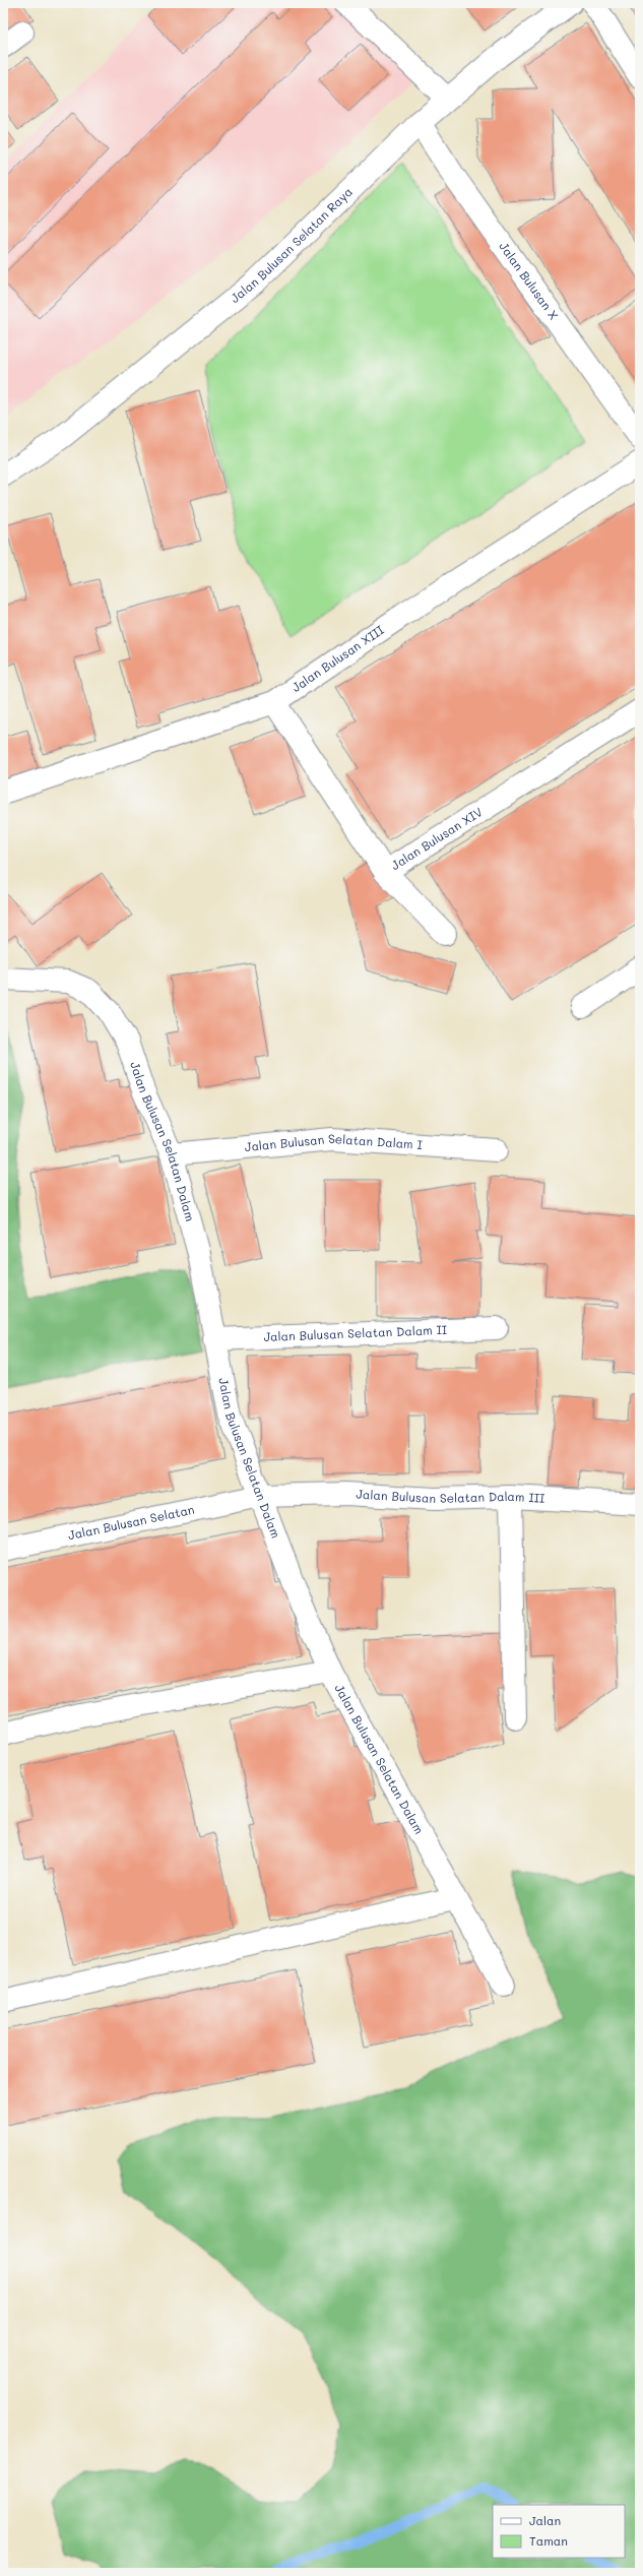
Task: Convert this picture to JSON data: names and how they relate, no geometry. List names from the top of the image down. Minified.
{"streets":{"street":["Jalan Bulusan Selatan Raya","Jalan Bulusan X","Jalan Bulusan XIII","Jalan Bulusan XIV","Jalan Bulusan Selatan Dalam","Jalan Bulusan Selatan Dalam I","Jalan Bulusan Selatan Dalam II","Jalan Bulusan Selatan Dalam III","Jalan Bulusan Selatan"]},"crossings":[["Jalan Bulusan Selatan Raya","Jalan Bulusan X"],["Jalan Bulusan XIII","Jalan Bulusan XIV"],["Jalan Bulusan Selatan Dalam","Jalan Bulusan Selatan Dalam I"],["Jalan Bulusan Selatan Dalam","Jalan Bulusan Selatan Dalam II"],["Jalan Bulusan Selatan Dalam","Jalan Bulusan Selatan Dalam III"],["Jalan Bulusan Selatan Dalam","Jalan Bulusan Selatan"],["Jalan Bulusan Selatan Dalam III","Jalan Bulusan Selatan"]],"legend":["Jalan","Taman"]}
